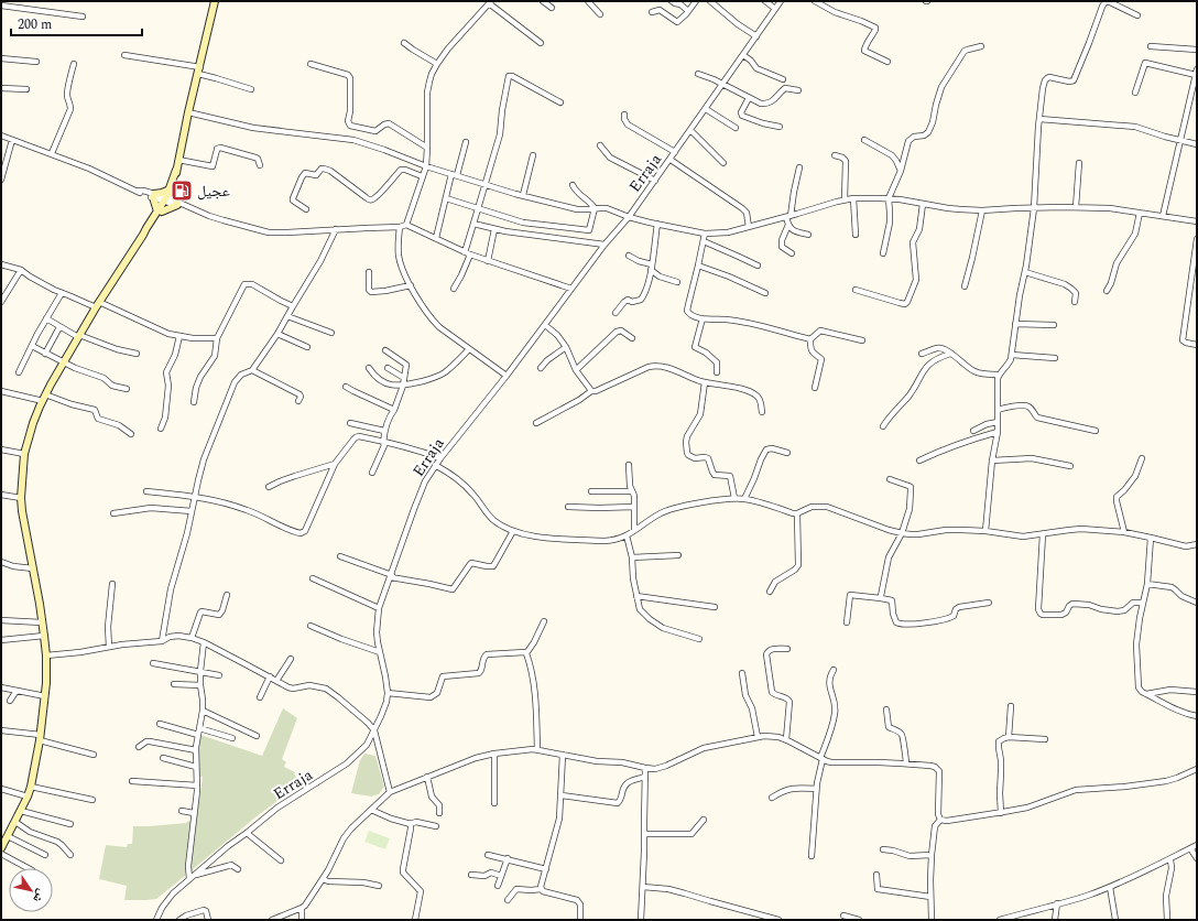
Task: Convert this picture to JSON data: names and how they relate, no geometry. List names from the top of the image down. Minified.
{"streets":{"street":["Erraja"]},"places":{"fuel station":["عجيل"]},"scale_bar":"200 m","north":"bottom right"}
